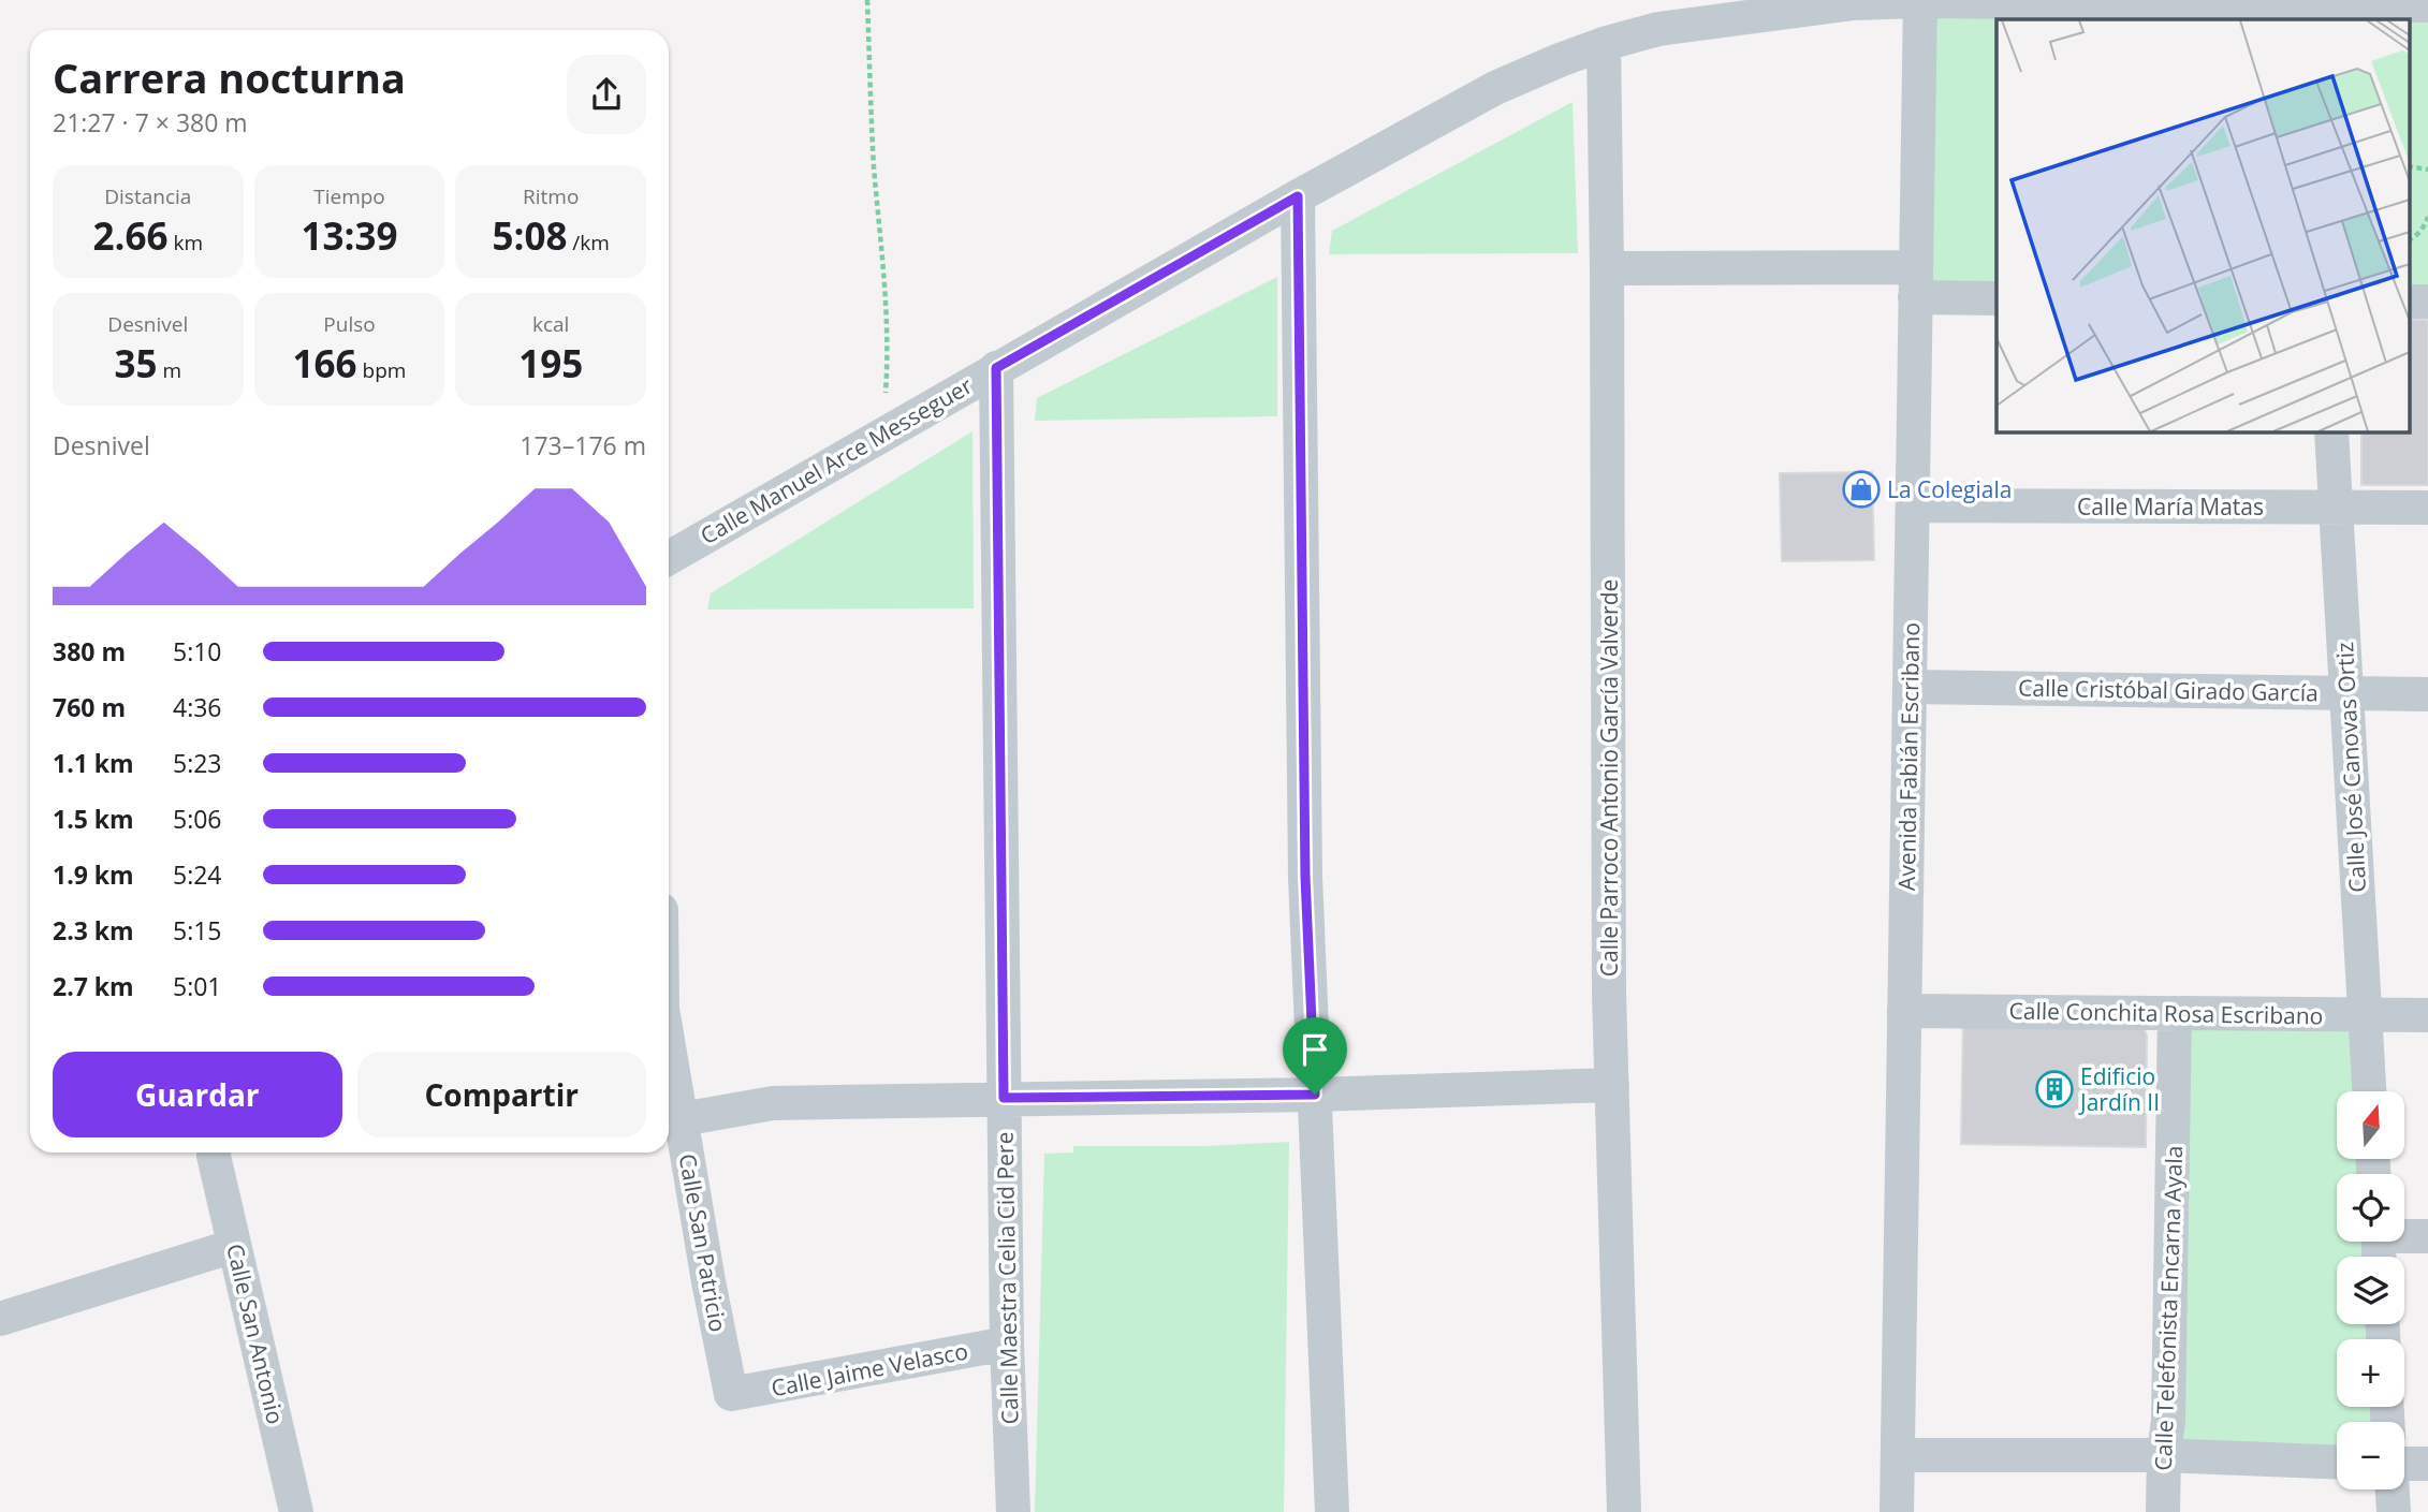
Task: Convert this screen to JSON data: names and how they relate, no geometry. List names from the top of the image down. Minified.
{"streets":{"street":["Calle Manuel Arce Messeguer","Calle María Matas","Calle Cristóbal Girado García","Avenida Fabián Escribano","Calle José Canovas Ortiz","Calle Parroco Antonio García Valverde","Calle Conchita Rosa Escribano","Calle San Patricio","Calle Maestra Celia Cid Pere","Calle Telefonista Encarna Ayala","Calle San Antonio","Calle Jaime Velasco"]},"crossings":[["Calle Manuel Arce Messeguer","Avenida Fabián Escribano"],["Calle Manuel Arce Messeguer","Calle Parroco Antonio García Valverde"],["Calle Manuel Arce Messeguer","Calle Maestra Celia Cid Pere"],["Calle María Matas","Avenida Fabián Escribano"],["Calle María Matas","Calle José Canovas Ortiz"],["Calle Cristóbal Girado García","Avenida Fabián Escribano"],["Calle Cristóbal Girado García","Calle José Canovas Ortiz"],["Avenida Fabián Escribano","Calle Conchita Rosa Escribano"],["Calle José Canovas Ortiz","Calle Conchita Rosa Escribano"],["Calle Conchita Rosa Escribano","Calle Telefonista Encarna Ayala"],["Calle San Patricio","Calle Jaime Velasco"],["Calle Maestra Celia Cid Pere","Calle Jaime Velasco"]],"places":{"shop":["La Colegiala"],"building":["Edificio Jardín II"]},"north":"top","page":{"heading":["Carrera nocturna","21:27 · 7 × 380 m"],"stats":[["Distancia","2.66 km"],["Tiempo","13:39"],["Ritmo","5:08 /km"],["Desnivel","35 m"],["Pulso","166 bpm"],["kcal","195"]],"chart":["Desnivel","173–176 m"],"list":[{"name":"380 m","note":"5:10"},{"name":"760 m","note":"4:36"},{"name":"1.1 km","note":"5:23"},{"name":"1.5 km","note":"5:06"},{"name":"1.9 km","note":"5:24"},{"name":"2.3 km","note":"5:15"},{"name":"2.7 km","note":"5:01"}],"buttons":["Guardar","Compartir"],"map_buttons":["+","−"]}}
